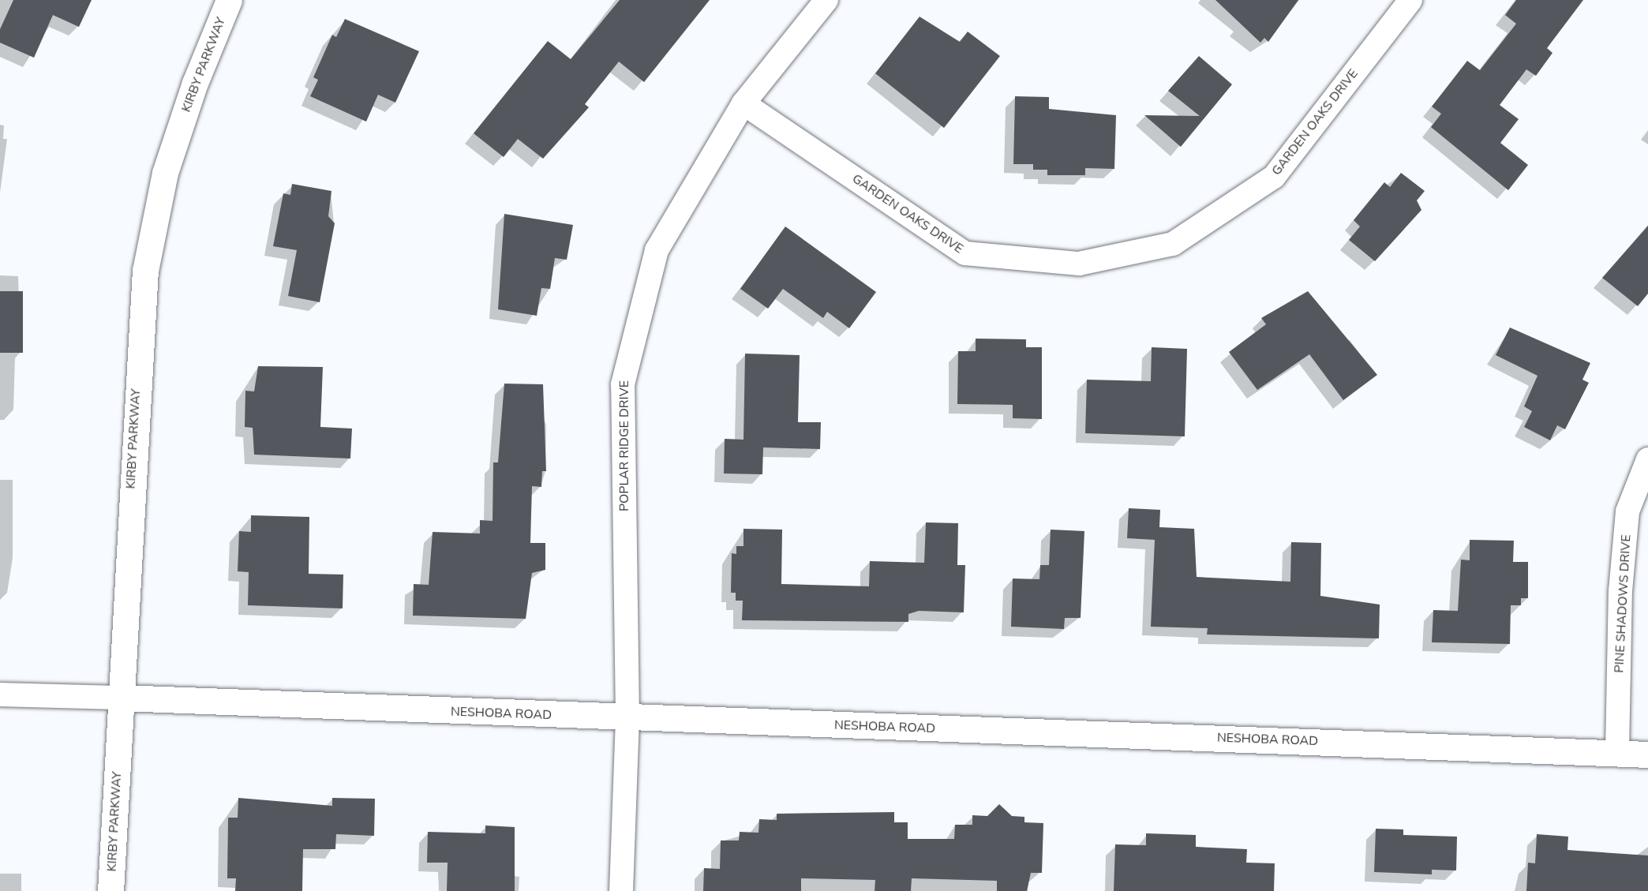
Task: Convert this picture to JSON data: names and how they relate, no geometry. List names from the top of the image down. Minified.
{"streets":{"street":["KIRBY PARKWAY","GARDEN OAKS DRIVE","POPLAR RIDGE DRIVE","PINE SHADOWS DRIVE","NESHOBA ROAD"]},"crossings":[["KIRBY PARKWAY","NESHOBA ROAD"],["GARDEN OAKS DRIVE","POPLAR RIDGE DRIVE"],["POPLAR RIDGE DRIVE","NESHOBA ROAD"],["PINE SHADOWS DRIVE","NESHOBA ROAD"]]}
